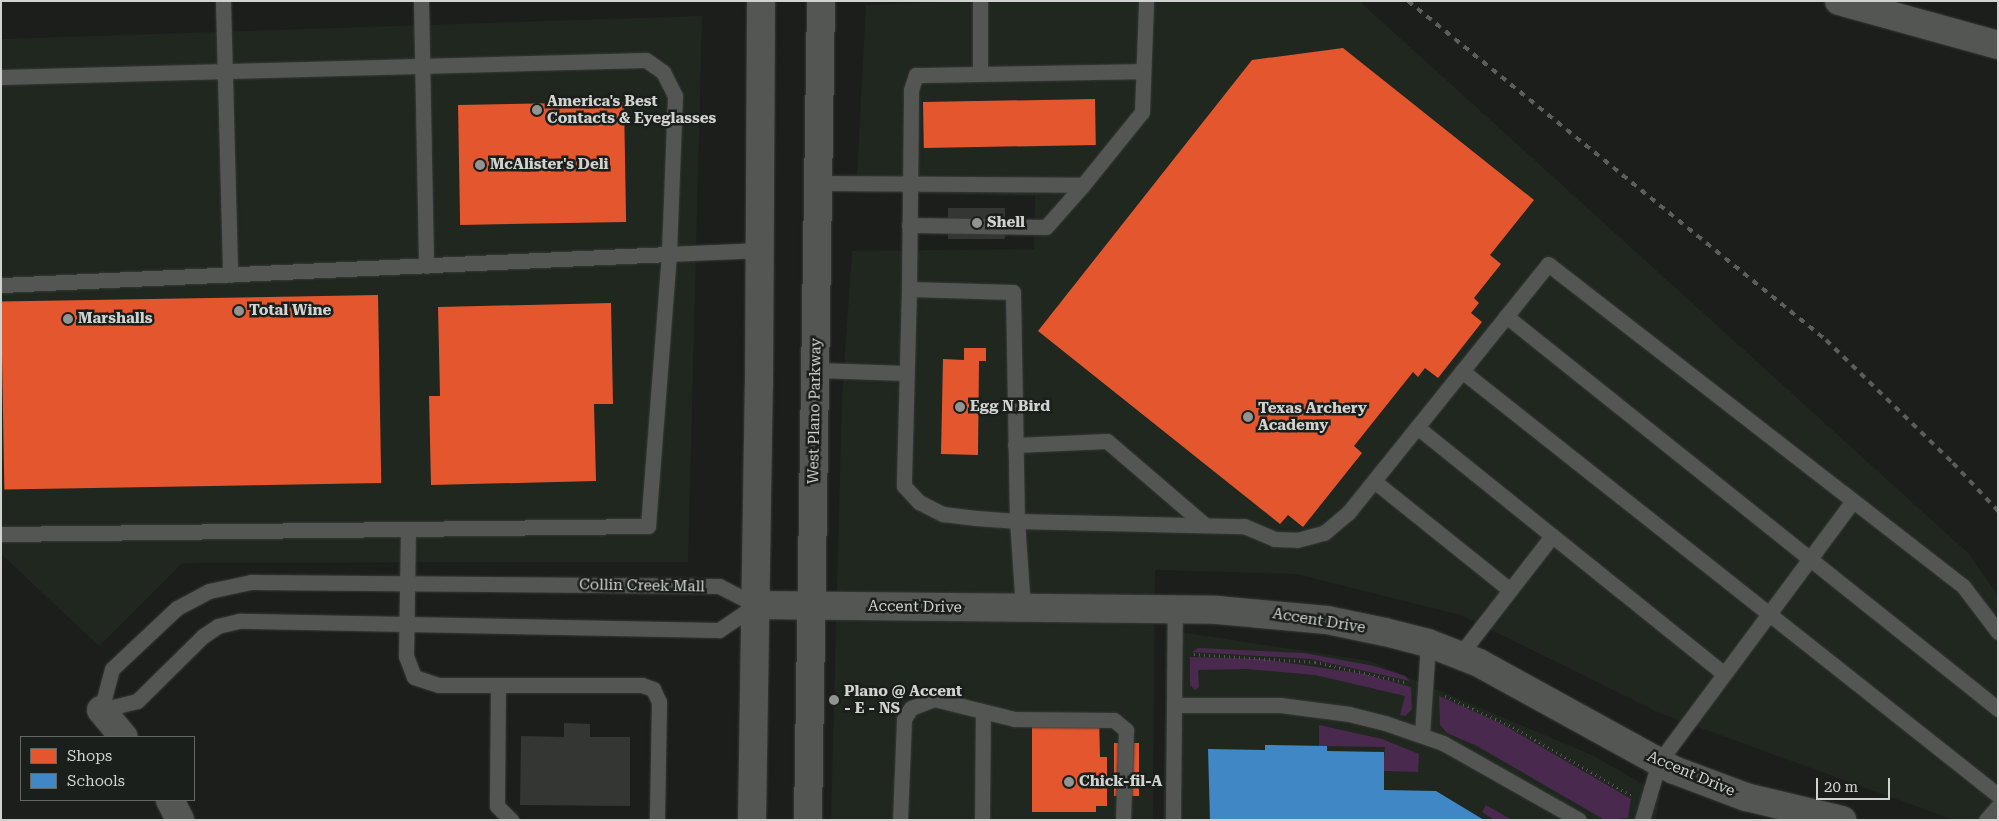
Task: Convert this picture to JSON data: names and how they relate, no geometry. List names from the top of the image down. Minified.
{"streets":{"main road":["West Plano Parkway","Accent Drive"],"lane":["Collin Creek Mall"]},"crossings":[["West Plano Parkway","Accent Drive"],["Collin Creek Mall","Accent Drive"]],"places":["America's Best Contacts & Eyeglasses","McAlister's Deli","Shell","Total Wine","Marshalls","Egg N Bird","Texas Archery Academy","Plano @ Accent - E - NS","Chick-fil-A"],"legend":["Shops","Schools"],"scale_bar":"20 m"}
